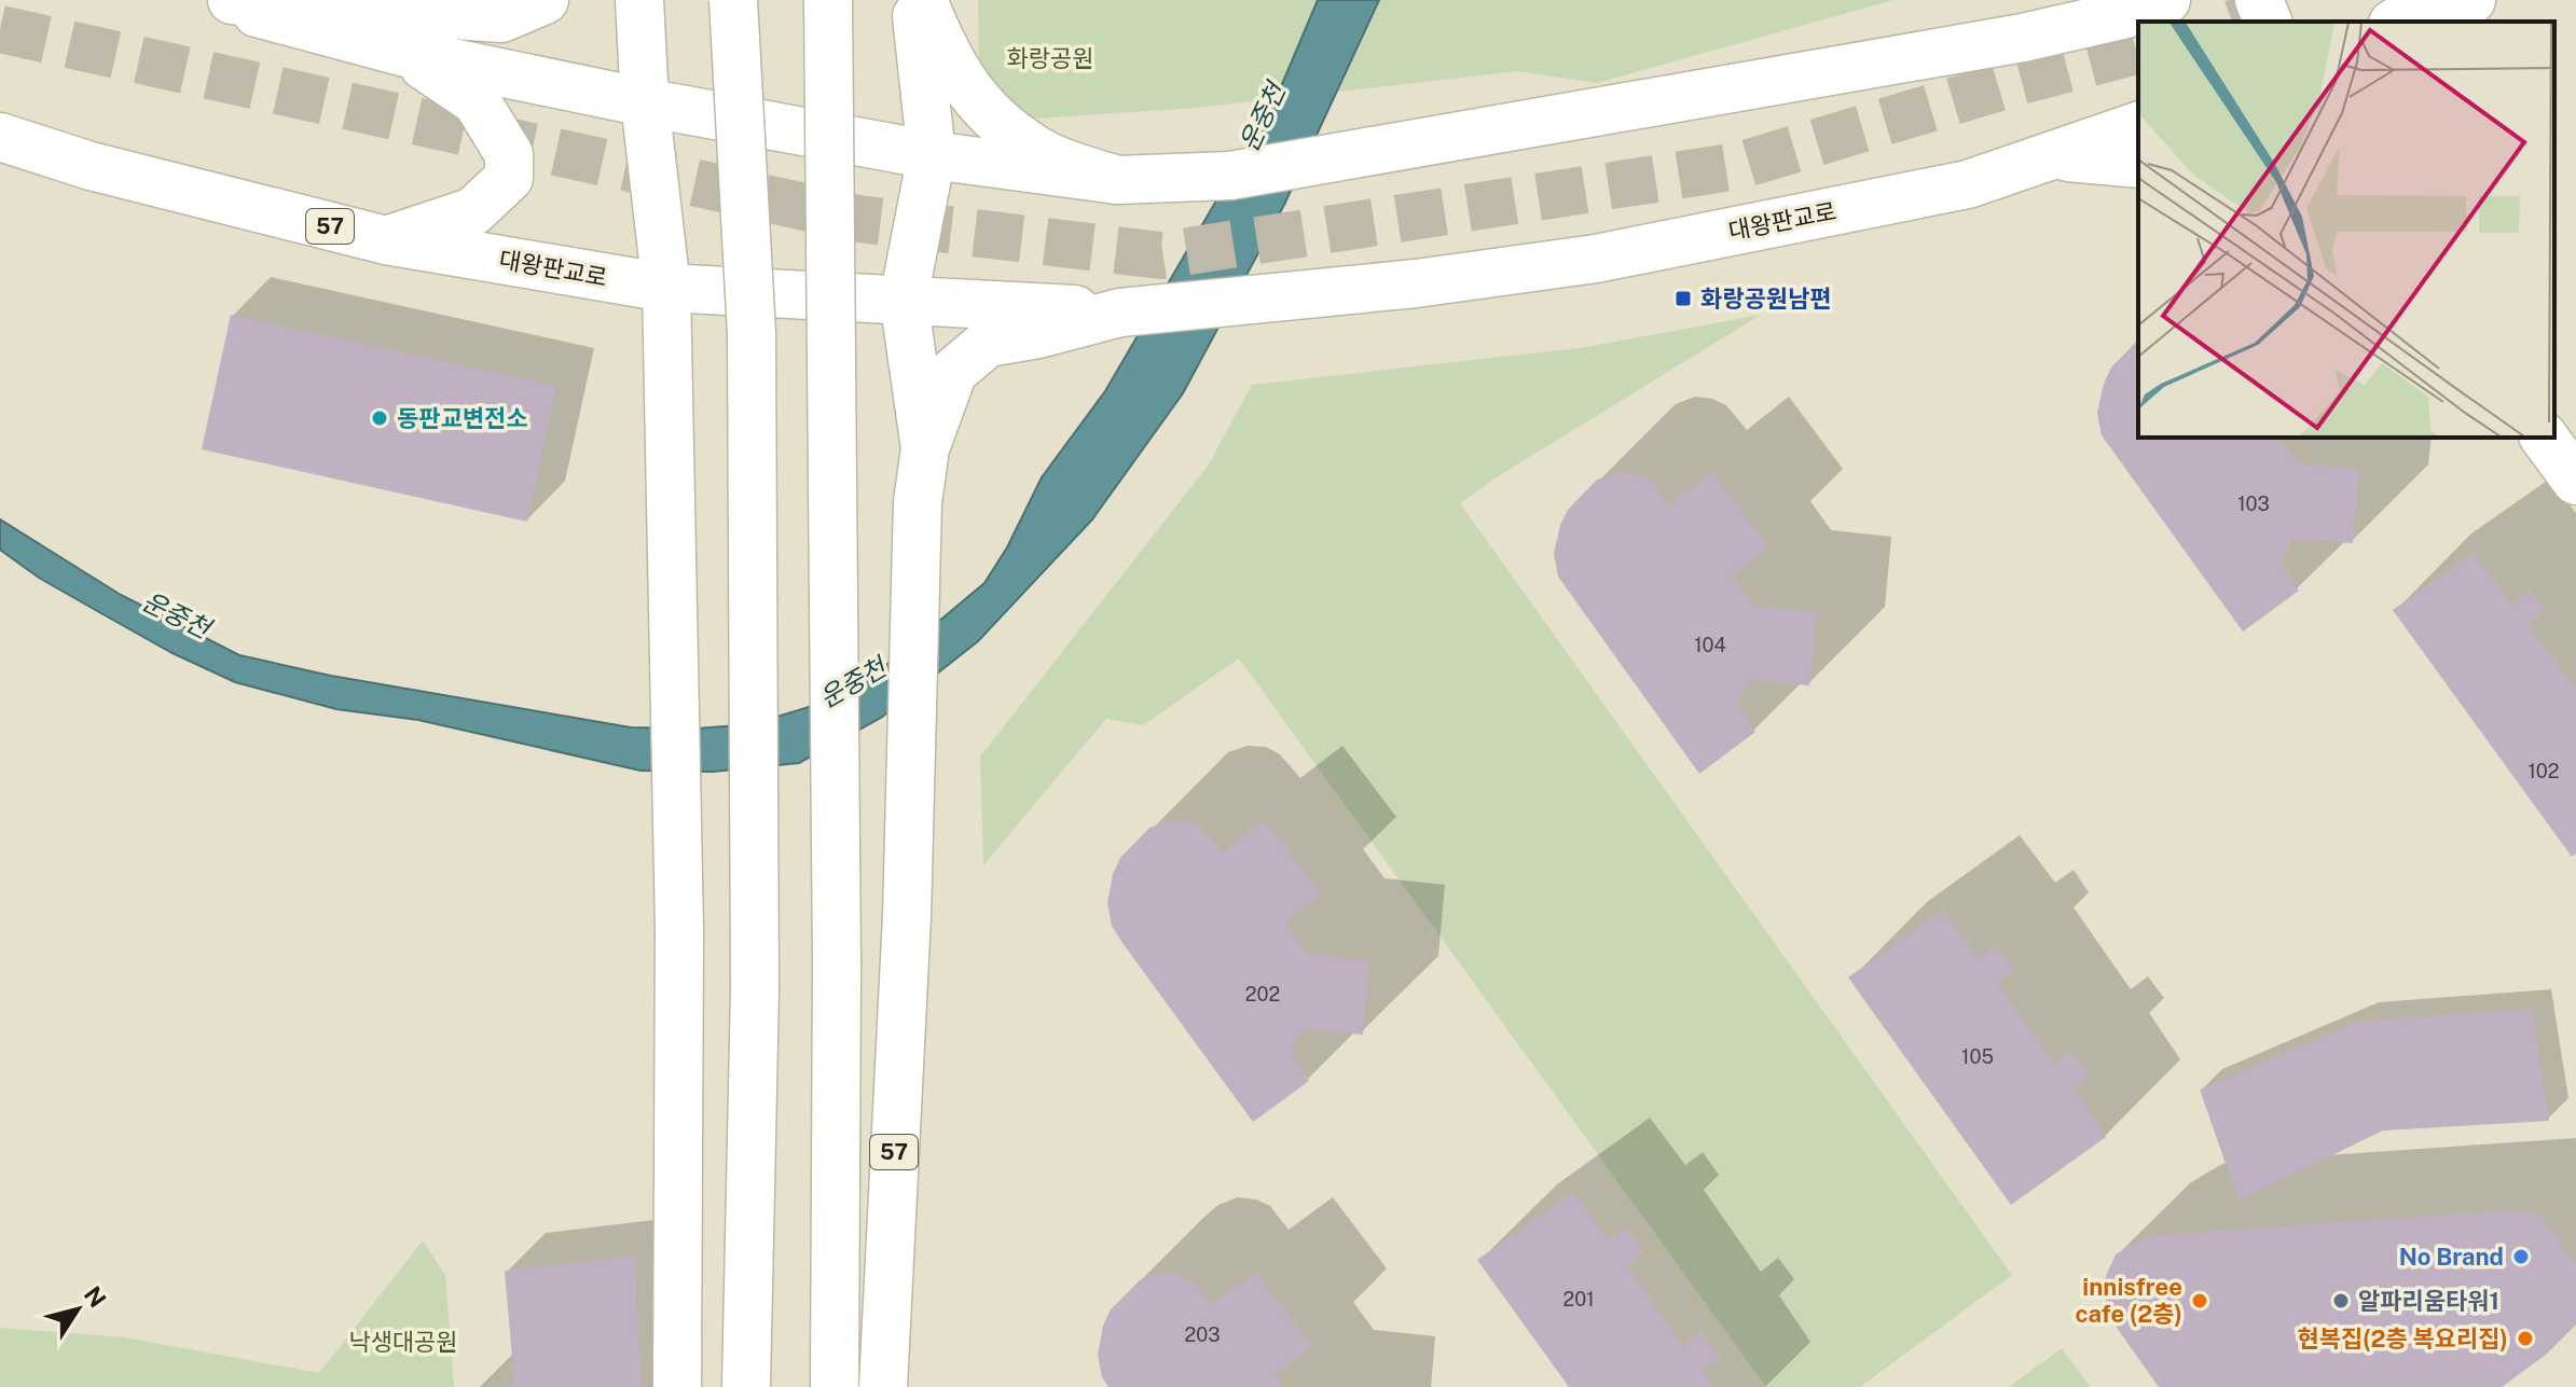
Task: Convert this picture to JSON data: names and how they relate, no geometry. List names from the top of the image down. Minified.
{"streets":{"main road":["대왕판교로","57"]},"crossings":[["대왕판교로","57"]],"water":["운중천"],"parks":["화랑공원","낙생대공원"],"places":{"transit":["화랑공원남편"],"other":["동판교변전소","No Brand","innisfree cafe (2층)","알파리움타워1","현복집(2층 복요리집)"]},"house_numbers":["103","104","102","202","105","201","203"],"north":"top right"}
